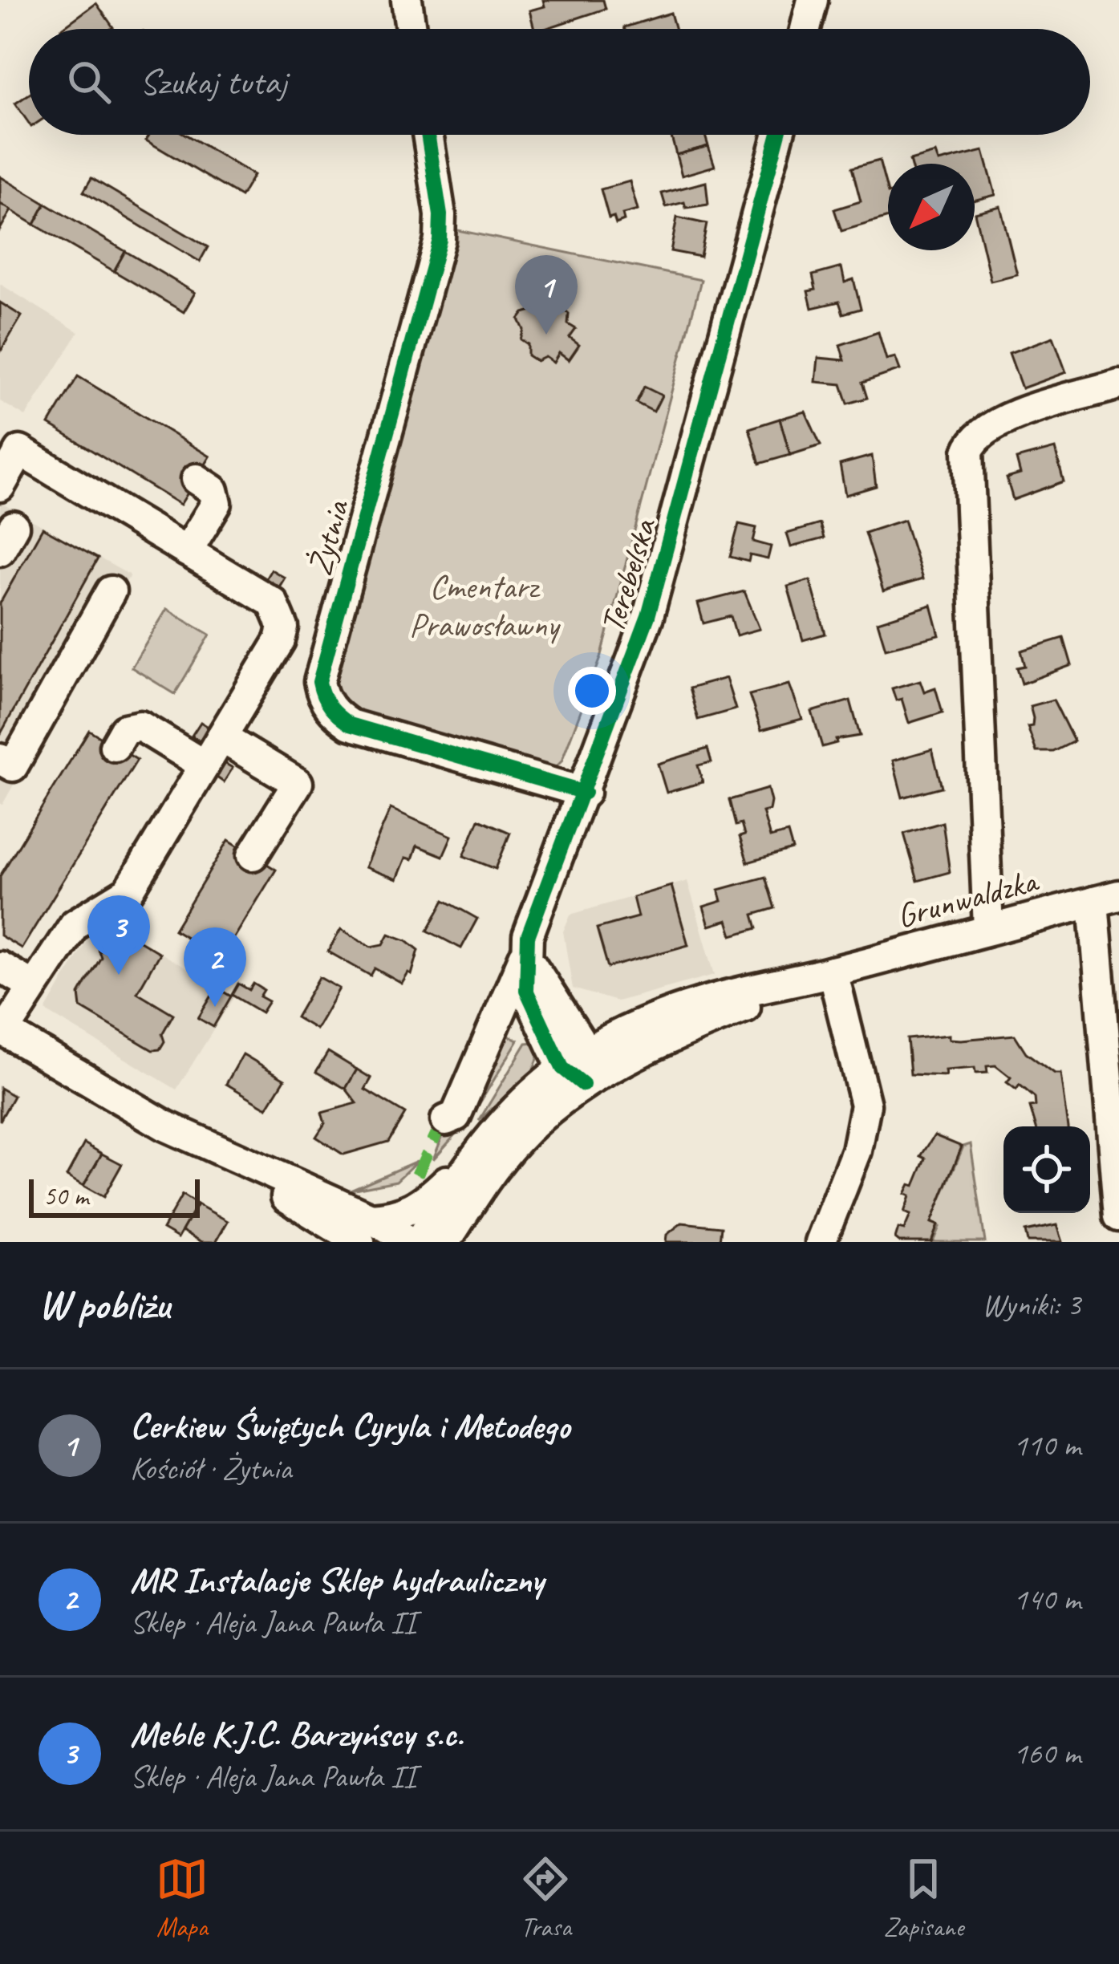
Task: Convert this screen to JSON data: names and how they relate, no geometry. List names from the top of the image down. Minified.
{"streets":{"street":["Żytnia","Terebelska","Grunwaldzka"]},"crossings":[["Żytnia","Terebelska"]],"parks":["Cmentarz Prawosławny"],"scale_bar":"50 m","north":"bottom left","page":{"search":"Szukaj tutaj","pins":["1","3","2"],"scale":"50 m","heading":["W pobliżu","Wyniki: 3"],"list":[{"mark":"1","name":"Cerkiew Świętych Cyryla i Metodego","note":"Kościół · Żytnia","value":"110 m"},{"mark":"2","name":"MR Instalacje Sklep hydrauliczny","note":"Sklep · Aleja Jana Pawła II","value":"140 m"},{"mark":"3","name":"Meble K.J.C. Barzyńscy s.c.","note":"Sklep · Aleja Jana Pawła II","value":"160 m"}],"nav":["Mapa","Trasa","Zapisane"]}}
